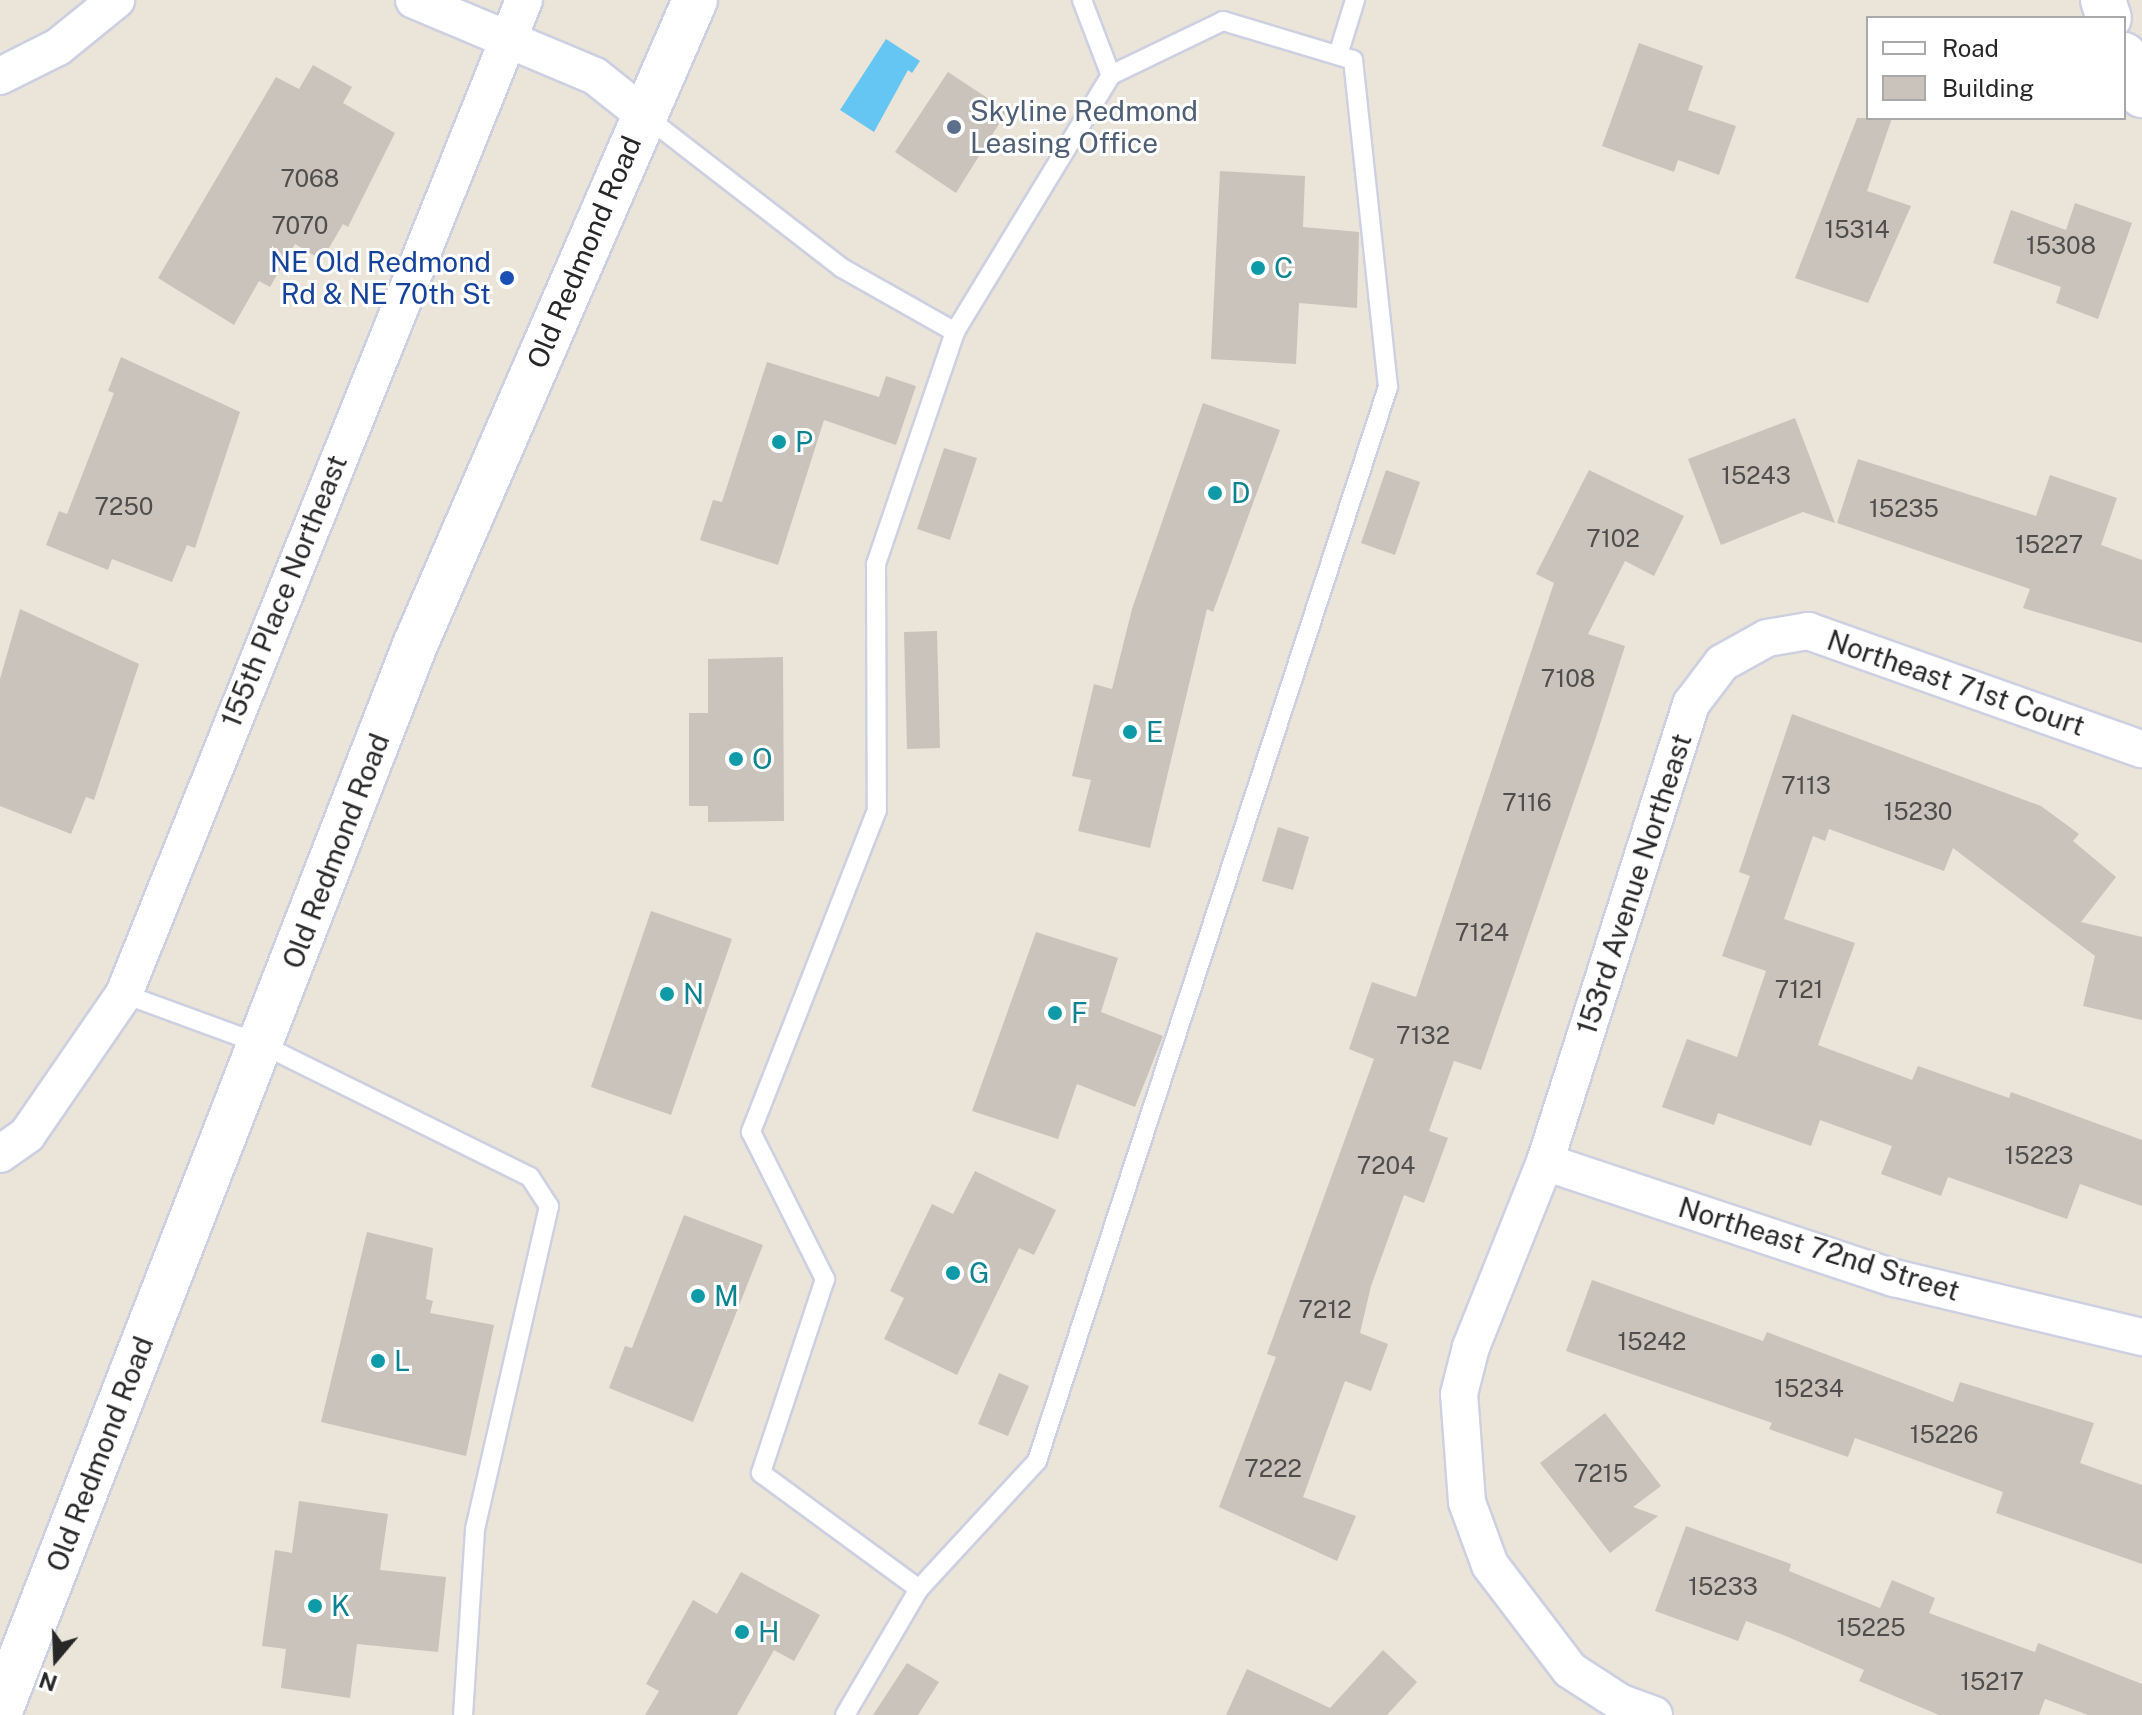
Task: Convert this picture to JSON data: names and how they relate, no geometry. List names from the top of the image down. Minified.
{"streets":{"main road":["Old Redmond Road"],"street":["155th Place Northeast","Northeast 71st Court","153rd Avenue Northeast","Northeast 72nd Street"]},"crossings":[["Northeast 71st Court","153rd Avenue Northeast"],["153rd Avenue Northeast","Northeast 72nd Street"]],"places":["Skyline Redmond Leasing Office","C","NE Old Redmond Rd & NE 70th St","P","D","E","O","N","F","G","M","L","K","H"],"house_numbers":["7068","7070","15314","15308","15243","7250","15235","7102","15227","7108","7113","7116","15230","7124","7121","7132","15223","7204","7212","15242","15234","15226","7222","7215","15233","15225","15217"],"legend":["Road","Building"],"north":"bottom"}
